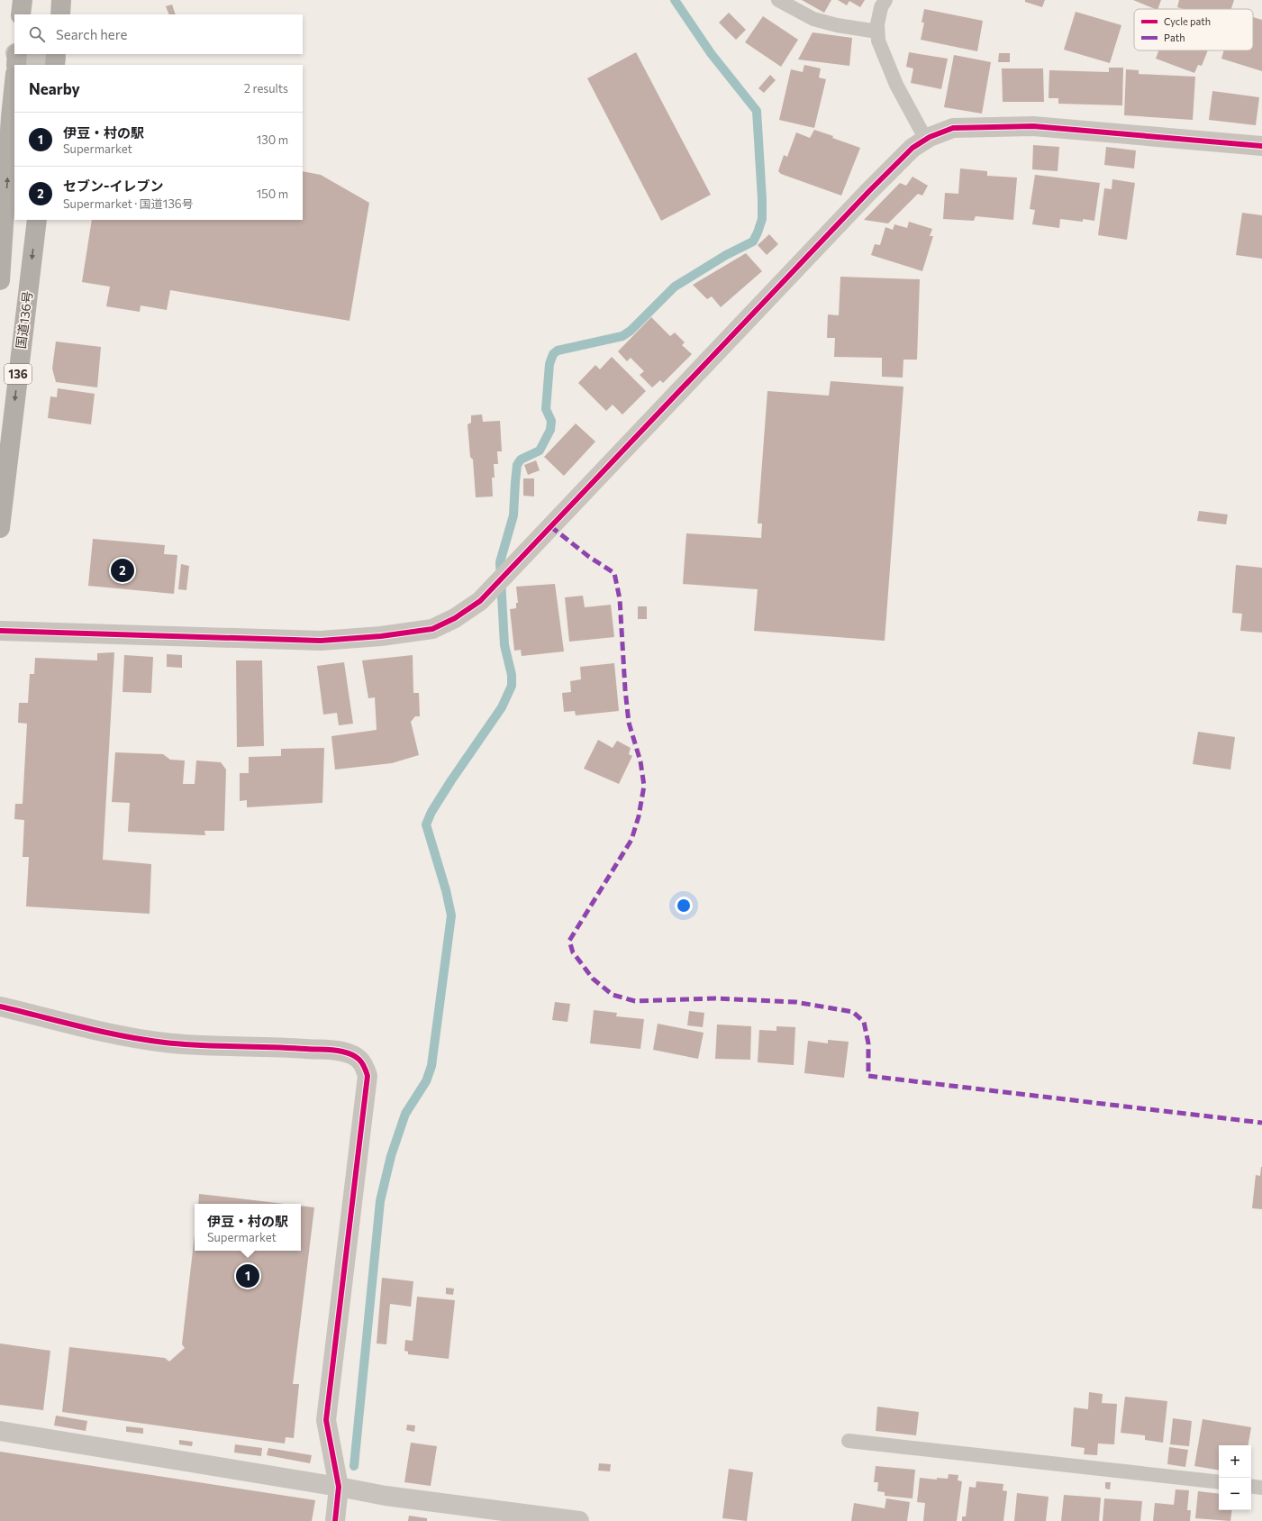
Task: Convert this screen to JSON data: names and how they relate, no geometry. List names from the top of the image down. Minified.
{"streets":{"highway":["国道136号","136"]},"one_way":["国道136号"],"legend":["Cycle path","Path"],"page":{"search":"Search here","heading":["Nearby","2 results"],"list":[{"mark":"1","name":"伊豆・村の駅","note":"Supermarket","value":"130 m"},{"mark":"2","name":"セブン-イレブン","note":"Supermarket · 国道136号","value":"150 m"}],"pins":["2","1"],"popup":["伊豆・村の駅","Supermarket"],"map_buttons":["+","−"]}}
